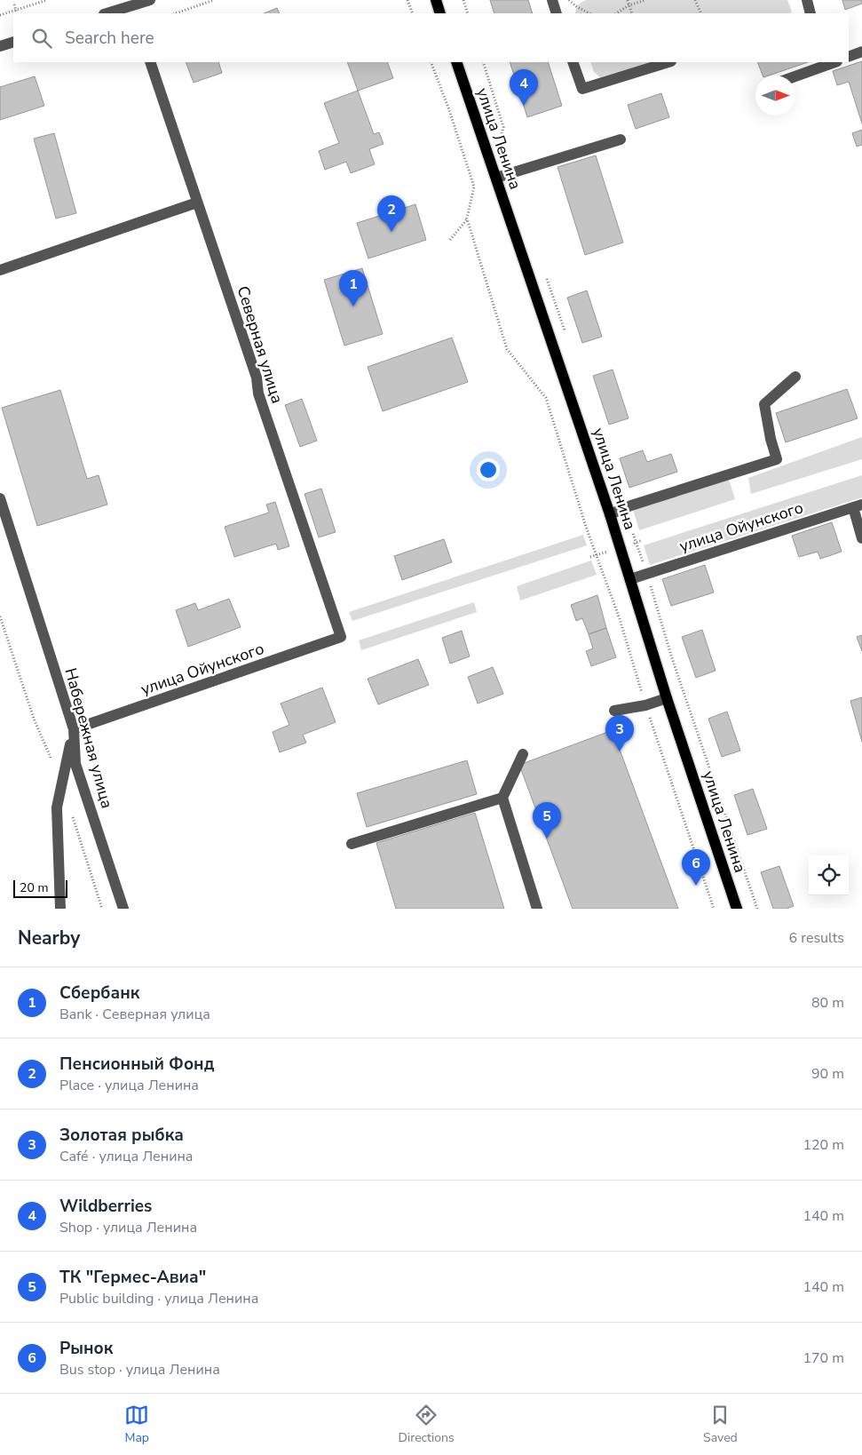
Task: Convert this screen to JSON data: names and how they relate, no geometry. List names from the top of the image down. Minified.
{"streets":{"main road":["улица Ленина"],"street":["Северная улица","улица Ойунского","Набережная улица"]},"crossings":[["улица Ленина","улица Ойунского"],["Северная улица","улица Ойунского"],["улица Ойунского","Набережная улица"]],"scale_bar":"20 m","north":"right","page":{"search":"Search here","pins":["4","2","1","3","5","6"],"scale":"20 m","heading":["Nearby","6 results"],"list":[{"mark":"1","name":"Сбербанк","note":"Bank · Северная улица","value":"80 m"},{"mark":"2","name":"Пенсионный Фонд","note":"Place · улица Ленина","value":"90 m"},{"mark":"3","name":"Золотая рыбка","note":"Café · улица Ленина","value":"120 m"},{"mark":"4","name":"Wildberries","note":"Shop · улица Ленина","value":"140 m"},{"mark":"5","name":"ТК \"Гермес-Авиа\"","note":"Public building · улица Ленина","value":"140 m"},{"mark":"6","name":"Рынок","note":"Bus stop · улица Ленина","value":"170 m"}],"nav":["Map","Directions","Saved"]}}
